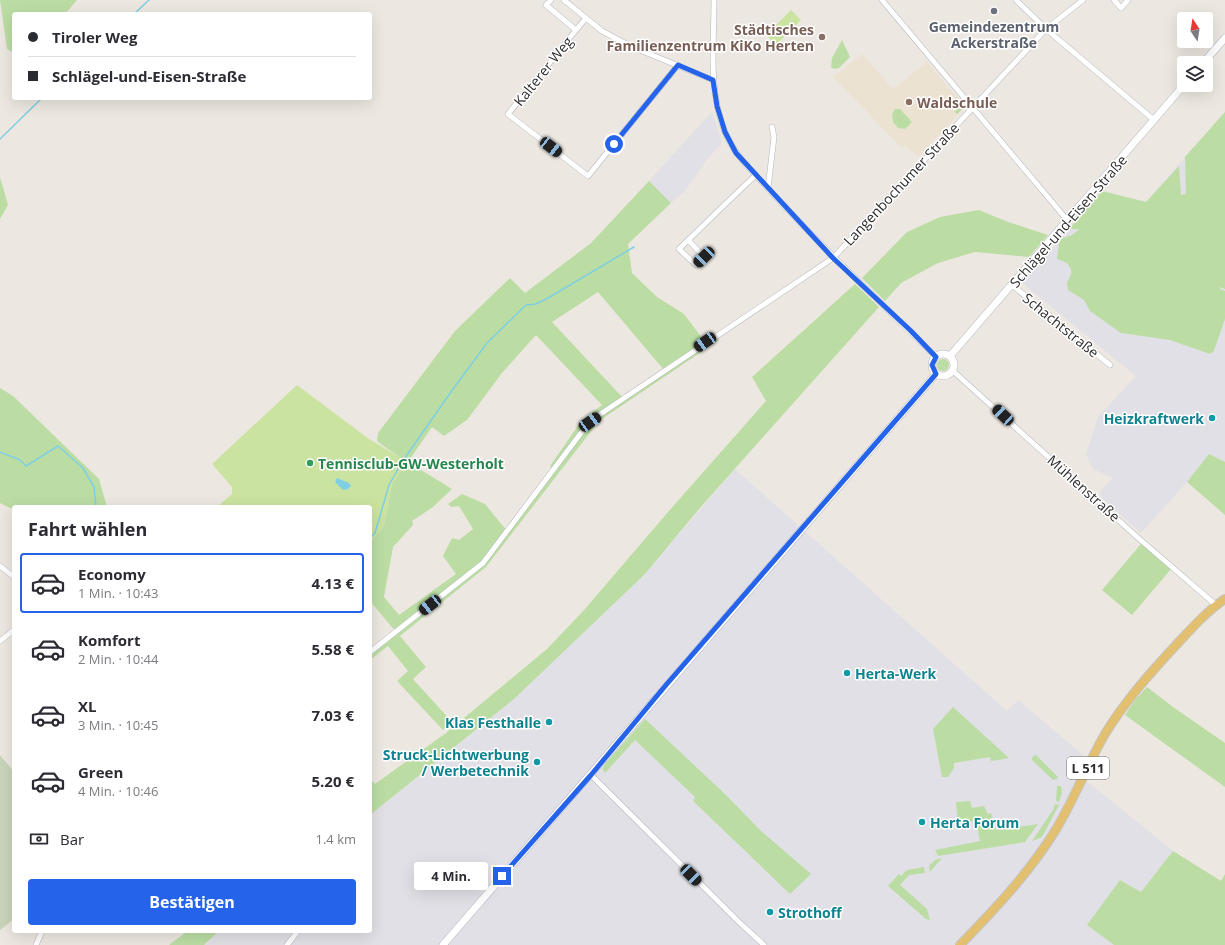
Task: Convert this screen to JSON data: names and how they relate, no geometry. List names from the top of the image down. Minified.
{"streets":{"main road":["L 511"],"street":["Kalterer Weg","Langenbochumer Straße","Schlägel-und-Eisen-Straße","Schachtstraße","Mühlenstraße"]},"crossings":[["Schlägel-und-Eisen-Straße","Schachtstraße"],["Schlägel-und-Eisen-Straße","Mühlenstraße"],["Mühlenstraße","L 511"]],"places":["Gemeindezentrum Ackerstraße","Städtisches Familienzentrum KiKo Herten","Waldschule","Heizkraftwerk","Tennisclub-GW-Westerholt","Herta-Werk","Klas Festhalle","Struck-Lichtwerbung / Werbetechnik","Herta Forum","Strothoff"],"north":"top","page":{"banner":["Tiroler Weg","Schlägel-und-Eisen-Straße"],"heading":"Fahrt wählen","list":[{"name":"Economy","note":"1 Min. · 10:43","value":"4.13 €"},{"name":"Komfort","note":"2 Min. · 10:44","value":"5.58 €"},{"name":"XL","note":"3 Min. · 10:45","value":"7.03 €"},{"name":"Green","note":"4 Min. · 10:46","value":"5.20 €"}],"pay":["Bar","1.4 km"],"bubble":"4 Min.","buttons":"Bestätigen"}}
